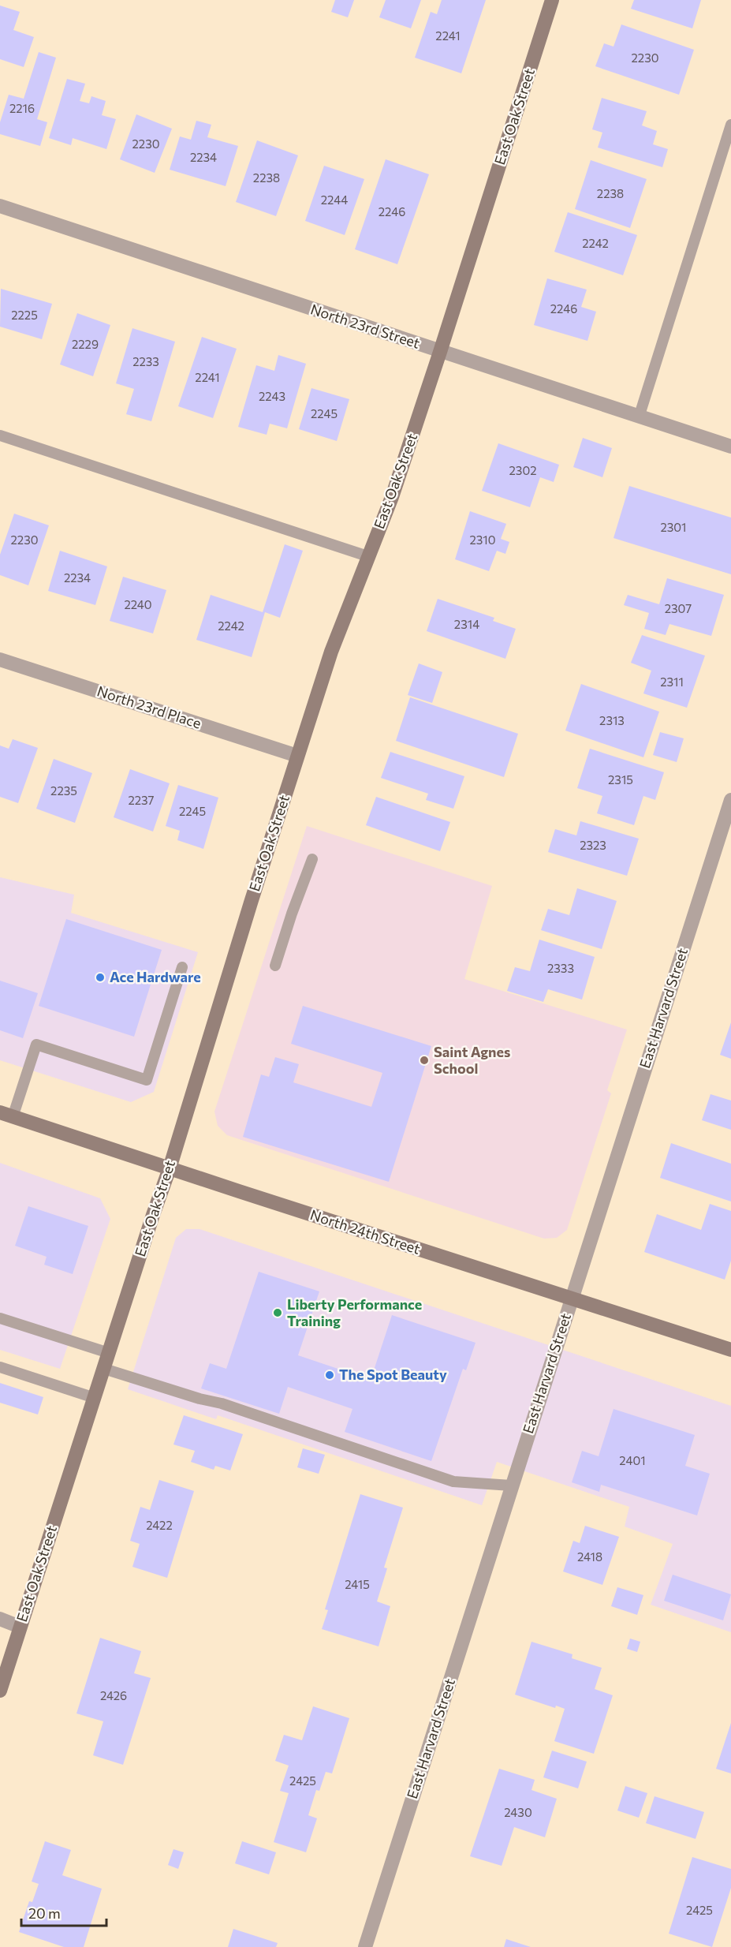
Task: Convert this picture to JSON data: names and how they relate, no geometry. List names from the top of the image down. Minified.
{"streets":{"street":["East Oak Street","North 23rd Street","North 23rd Place","East Harvard Street","North 24th Street"]},"crossings":[["East Oak Street","North 23rd Street"],["East Oak Street","North 23rd Place"],["East Oak Street","North 24th Street"],["East Harvard Street","North 24th Street"]],"places":["Ace Hardware","Saint Agnes School","Liberty Performance Training","The Spot Beauty"],"house_numbers":["2241","2230","2216","2230","2234","2238","2238","2244","2246","2242","2246","2225","2229","2233","2241","2243","2245","2302","2301","2230","2310","2234","2240","2307","2314","2242","2311","2313","2315","2235","2237","2245","2323","2333","2401","2422","2418","2415","2426","2425","2430","2425"],"scale_bar":"20 m"}
